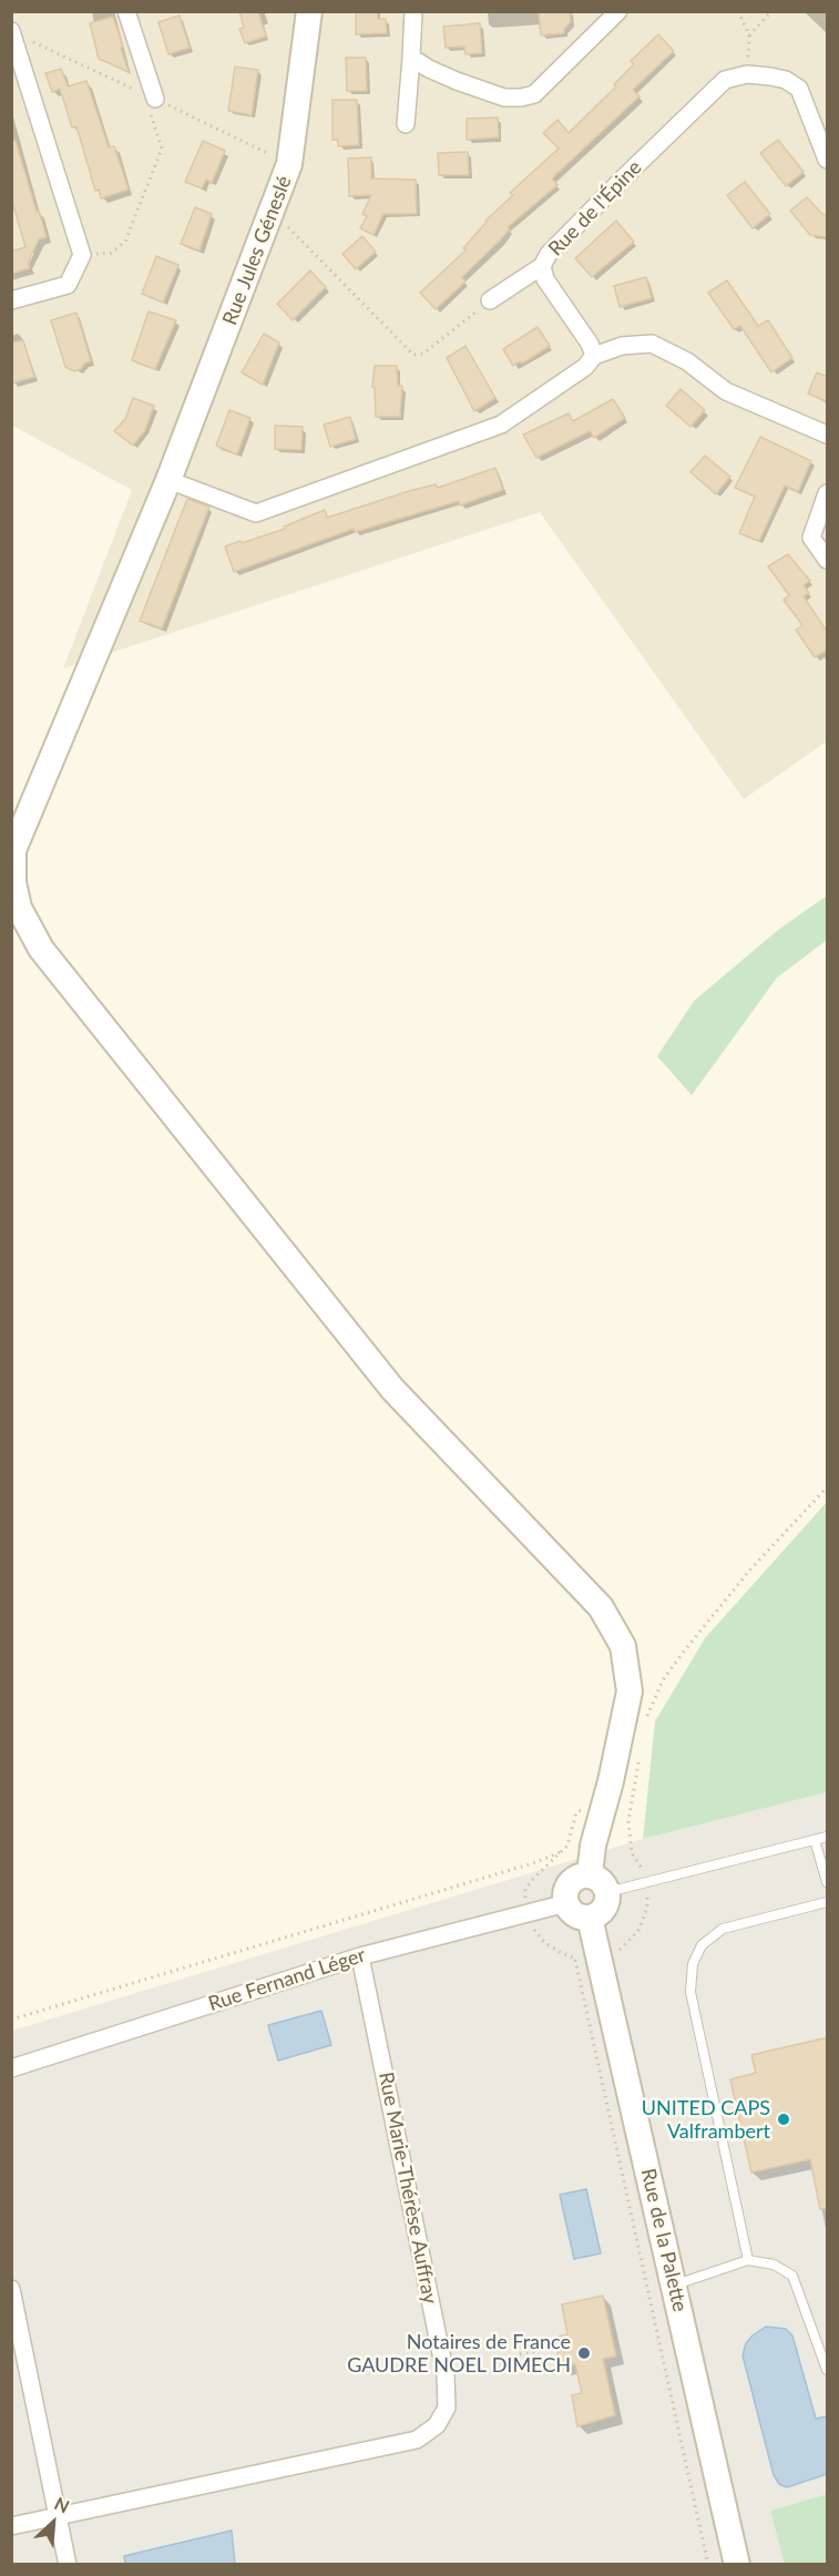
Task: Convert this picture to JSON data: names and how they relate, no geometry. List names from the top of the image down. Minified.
{"streets":{"street":["Rue de l'Épine","Rue Jules Géneslé","Rue Fernand Léger","Rue Marie-Thérèse Auffray","Rue de la Palette"]},"crossings":[["Rue Jules Géneslé","Rue Fernand Léger"],["Rue Jules Géneslé","Rue de la Palette"],["Rue Fernand Léger","Rue Marie-Thérèse Auffray"],["Rue Fernand Léger","Rue de la Palette"]],"places":["UNITED CAPS Valframbert","Notaires de France GAUDRE NOEL DIMECH"],"north":"top right"}
